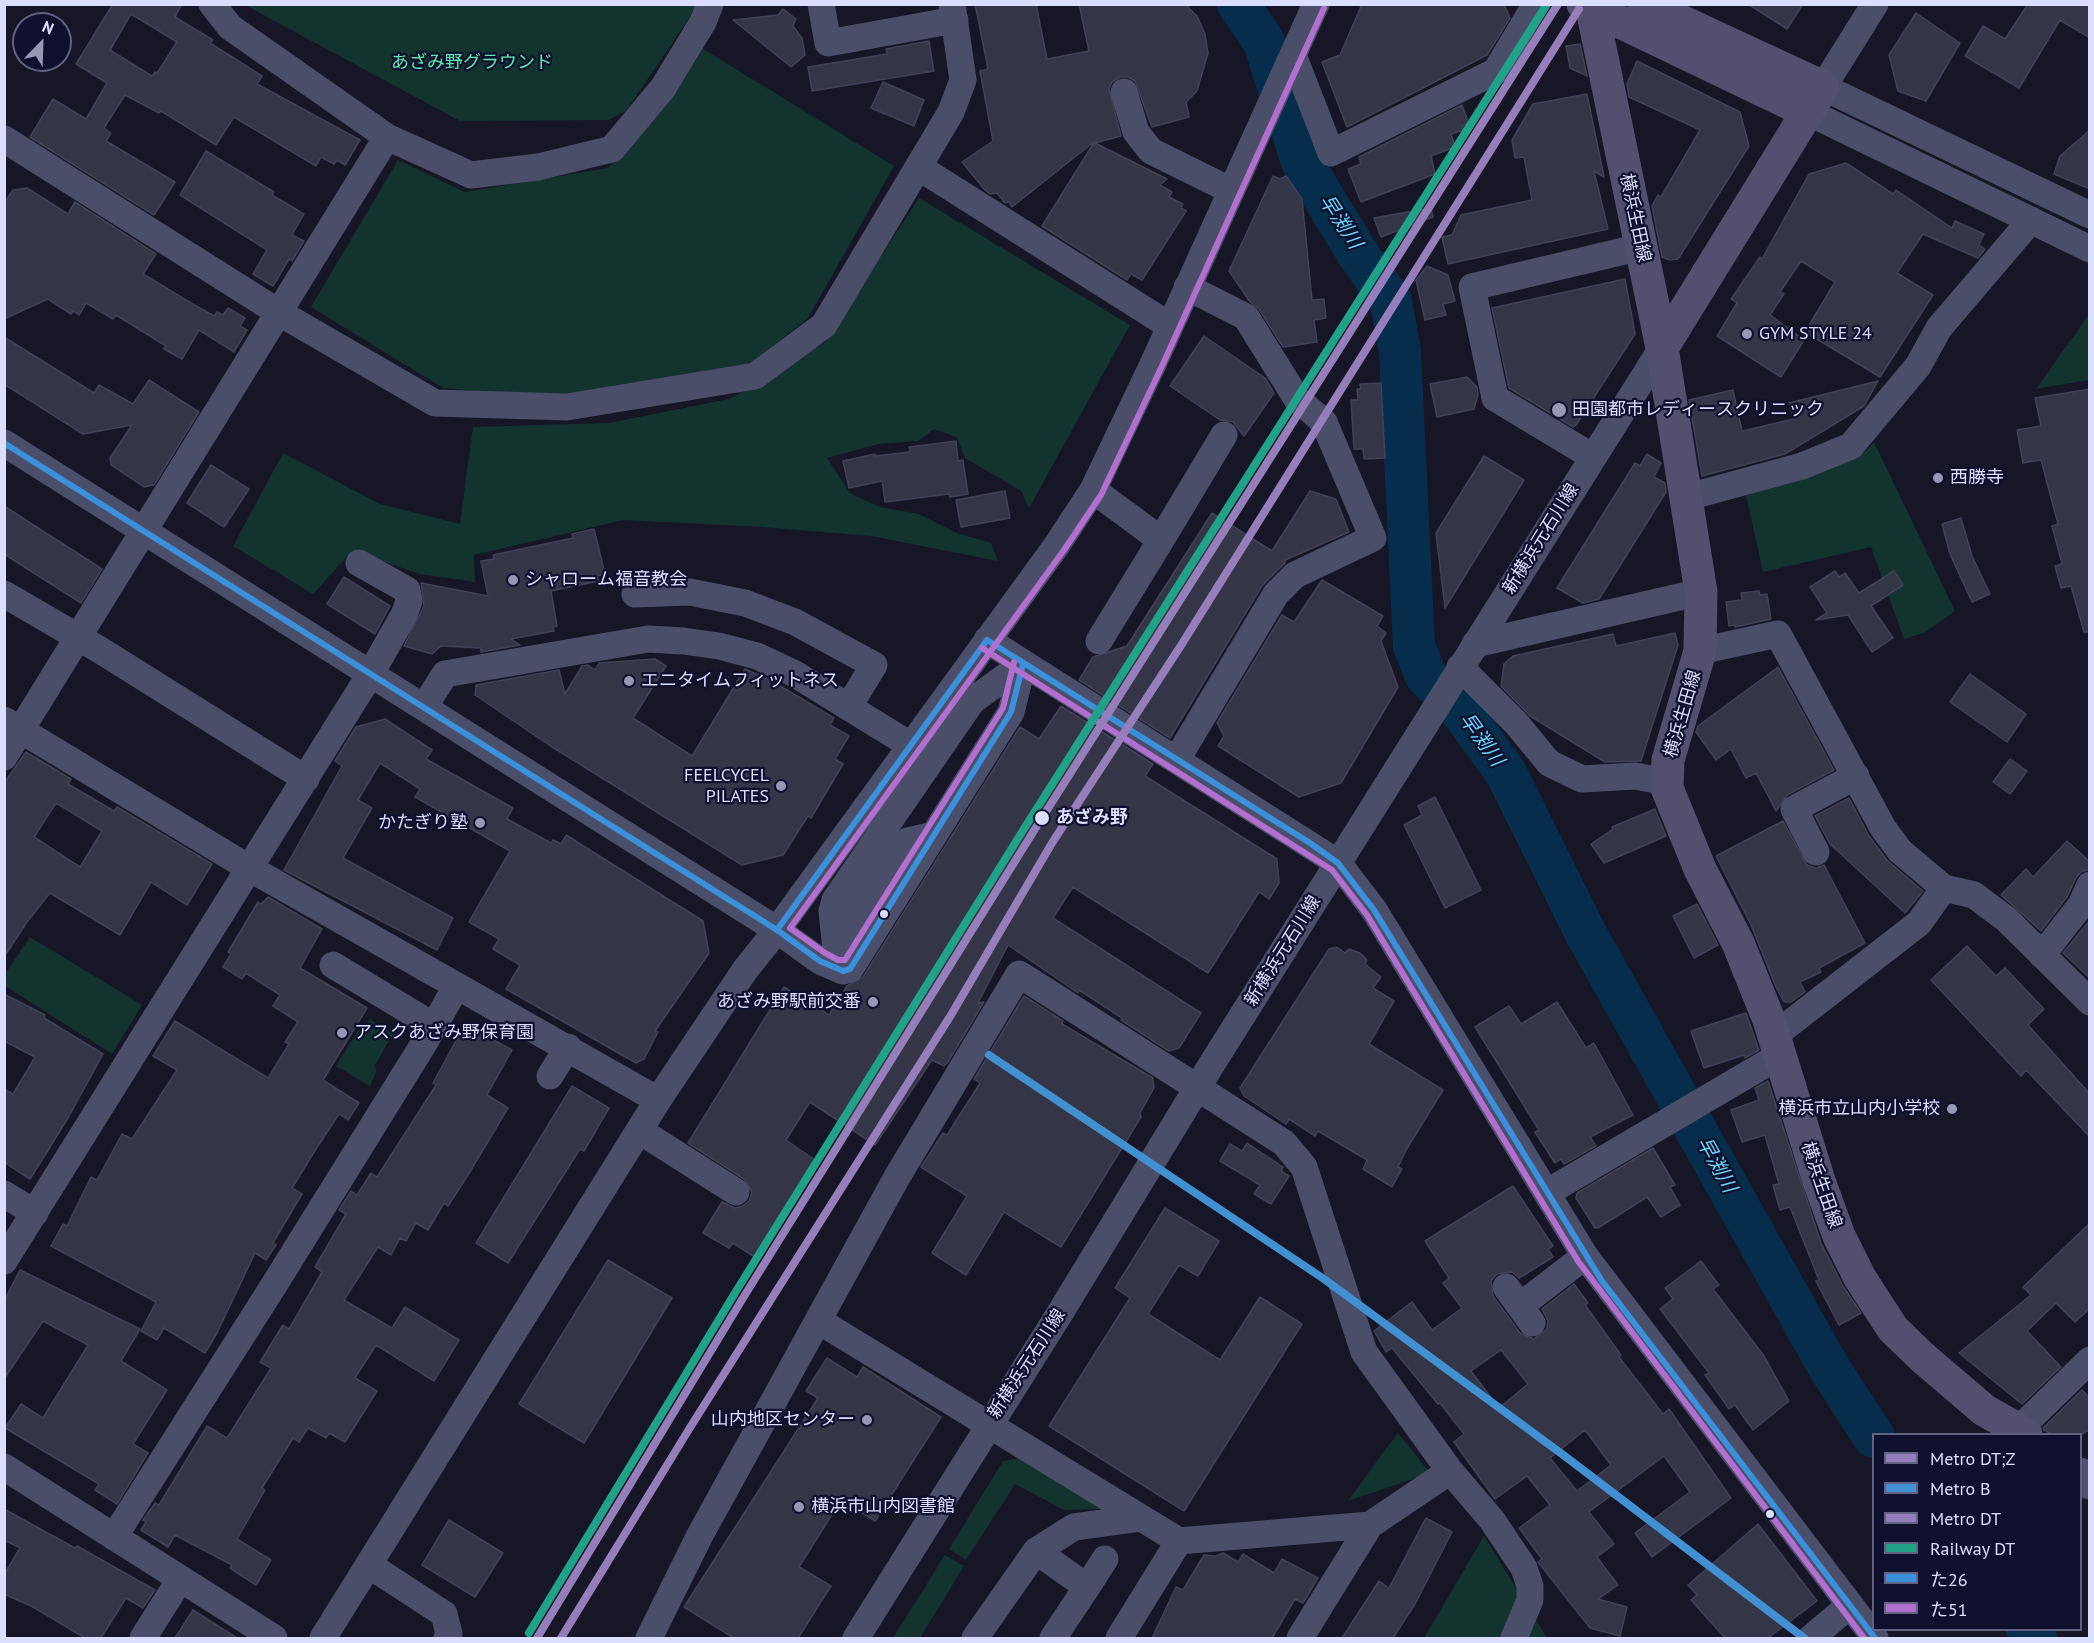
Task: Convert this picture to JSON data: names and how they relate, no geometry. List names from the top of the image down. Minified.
{"streets":{"main road":["横浜生田線","新横浜元石川線"]},"crossings":[["横浜生田線","新横浜元石川線"]],"water":["早渕川"],"parks":["あざみ野グラウンド"],"places":["GYM STYLE 24","田園都市レディースクリニック","西勝寺","シャローム福音教会","エニタイムフィットネス","FEELCYCEL PILATES","あざみ野","かたぎり塾","あざみ野駅前交番","アスクあざみ野保育園","横浜市立山内小学校","山内地区センター","横浜市山内図書館"],"lines":["metro line DT;Z","rail line DT","transit line た51","metro line DT","transit line た26","metro line B"],"legend":["Metro DT;Z","Metro B","Metro DT","Railway DT","た26","た51"],"north":"top right"}
